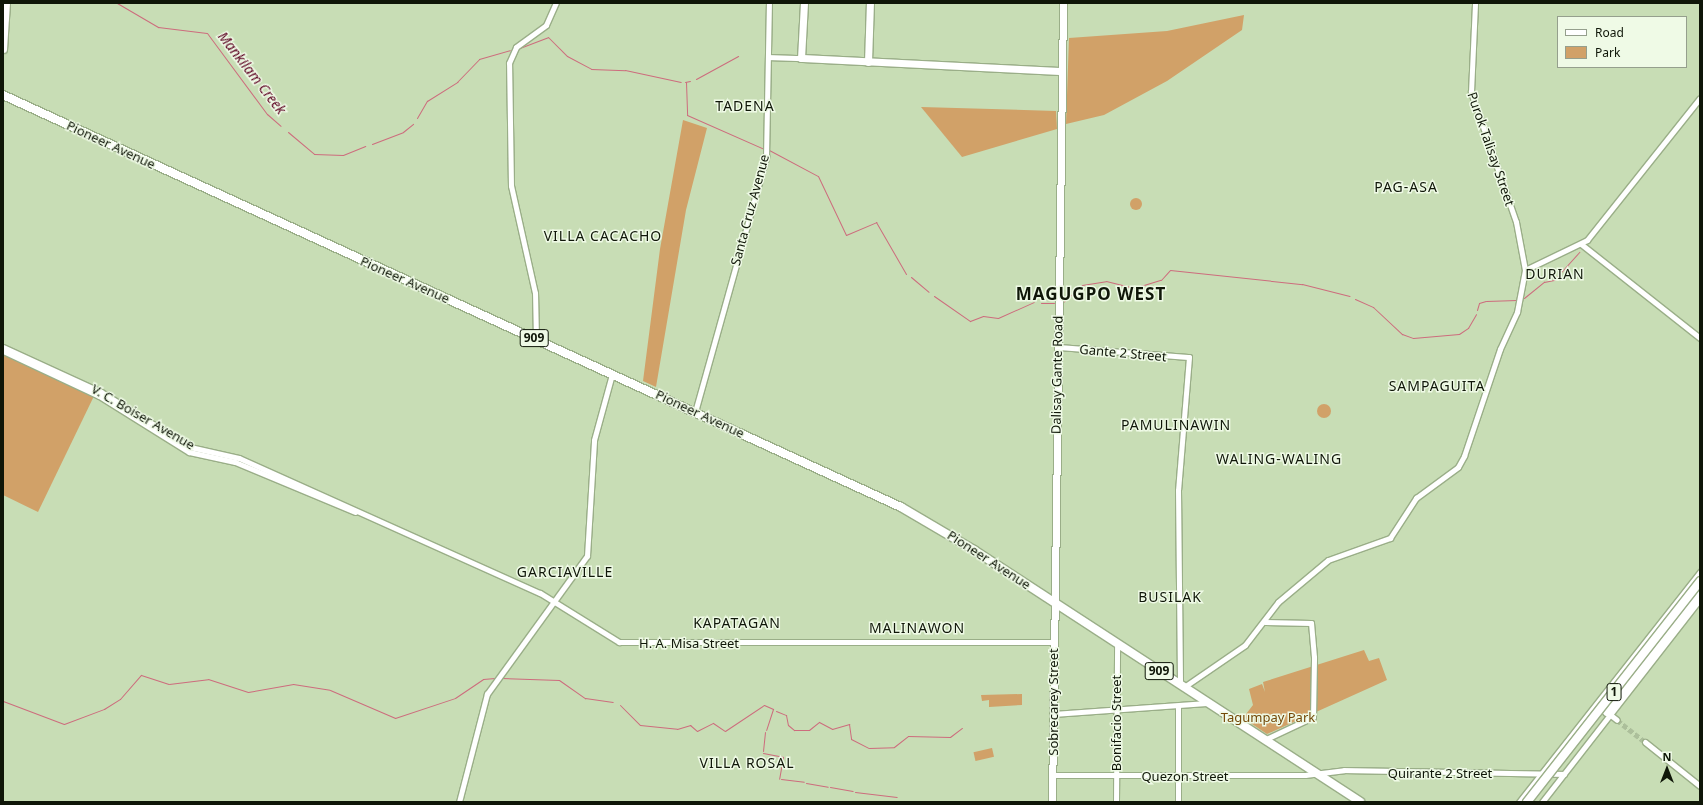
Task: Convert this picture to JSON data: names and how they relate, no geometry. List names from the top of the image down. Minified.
{"streets":{"highway":["Pioneer Avenue","909","1"],"main road":["Dalisay Gante Road","Sobrecarey Street"],"street":["Purok Talisay Street","Santa Cruz Avenue","Gante 2 Street","V. C. Boiser Avenue","H. A. Misa Street","Bonifacio Street","Quirante 2 Street","Quezon Street"]},"crossings":[["Pioneer Avenue","Purok Talisay Street"],["Pioneer Avenue","Santa Cruz Avenue"],["Pioneer Avenue","Gante 2 Street"],["Pioneer Avenue","Dalisay Gante Road"],["Pioneer Avenue","Sobrecarey Street"],["Pioneer Avenue","Bonifacio Street"],["Pioneer Avenue","Quirante 2 Street"],["Pioneer Avenue","Quezon Street"],["Purok Talisay Street","Gante 2 Street"],["Gante 2 Street","Dalisay Gante Road"],["Dalisay Gante Road","Sobrecarey Street"],["V. C. Boiser Avenue","H. A. Misa Street"],["H. A. Misa Street","Sobrecarey Street"],["Sobrecarey Street","Quezon Street"],["Bonifacio Street","Quezon Street"],["Quirante 2 Street","Quezon Street"]],"districts":["TADENA","PAG-ASA","VILLA CACACHO","DURIAN","MAGUGPO WEST","SAMPAGUITA","PAMULINAWIN","WALING-WALING","GARCIAVILLE","BUSILAK","KAPATAGAN","MALINAWON","VILLA ROSAL"],"water":["Mankilam Creek"],"parks":["Tagumpay Park"],"legend":["Road","Park"],"north":"top"}
